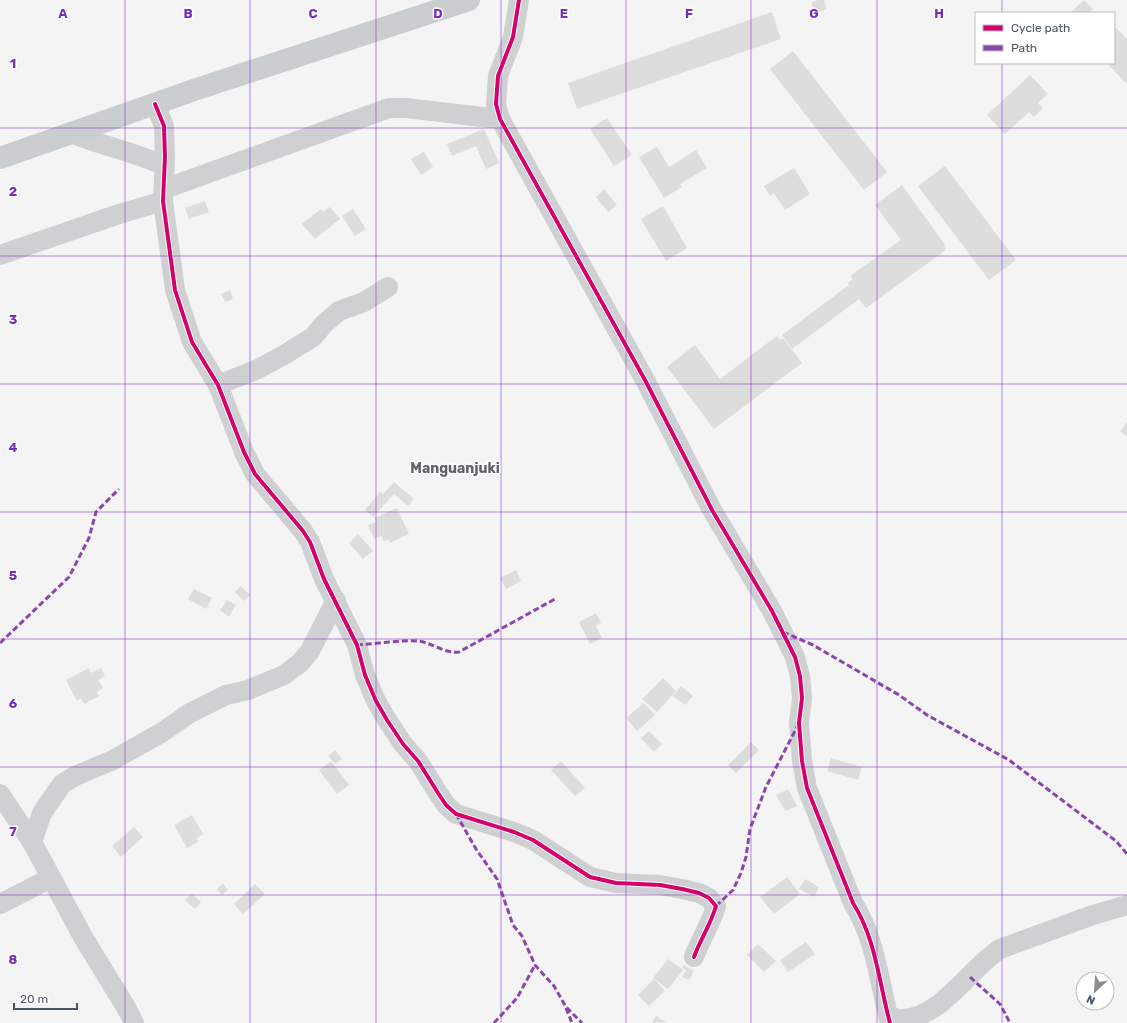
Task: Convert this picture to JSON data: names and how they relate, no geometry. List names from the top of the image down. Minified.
{"districts":["Manguanjuki"],"legend":["Cycle path","Path"],"scale_bar":"20 m","north":"bottom left","grid":{"columns":["A","B","C","D","E","F","G","H"],"rows":["1","2","3","4","5","6","7","8"]}}
